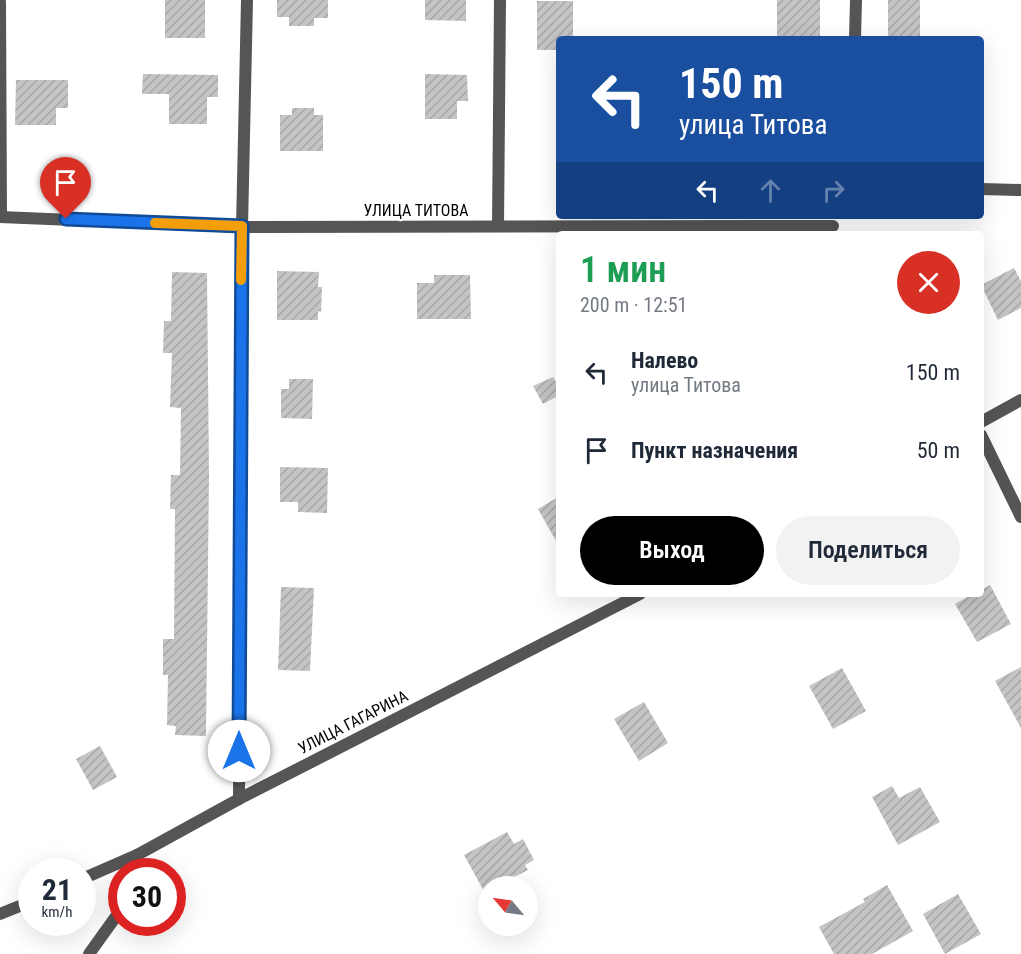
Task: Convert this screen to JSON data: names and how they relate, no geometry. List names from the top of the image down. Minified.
{"streets":{"street":["УЛИЦА ТИТОВА","УЛИЦА ГАГАРИНА"]},"north":"top left","page":{"turn":["150 m","улица Титова"],"heading":["1 мин","200 m · 12:51"],"list":[{"name":"Налево","note":"улица Титова","value":"150 m"},{"name":"Пункт назначения","value":"50 m"}],"buttons":["Выход","Поделиться"],"speed":"21 km/h","limit":"30"}}
